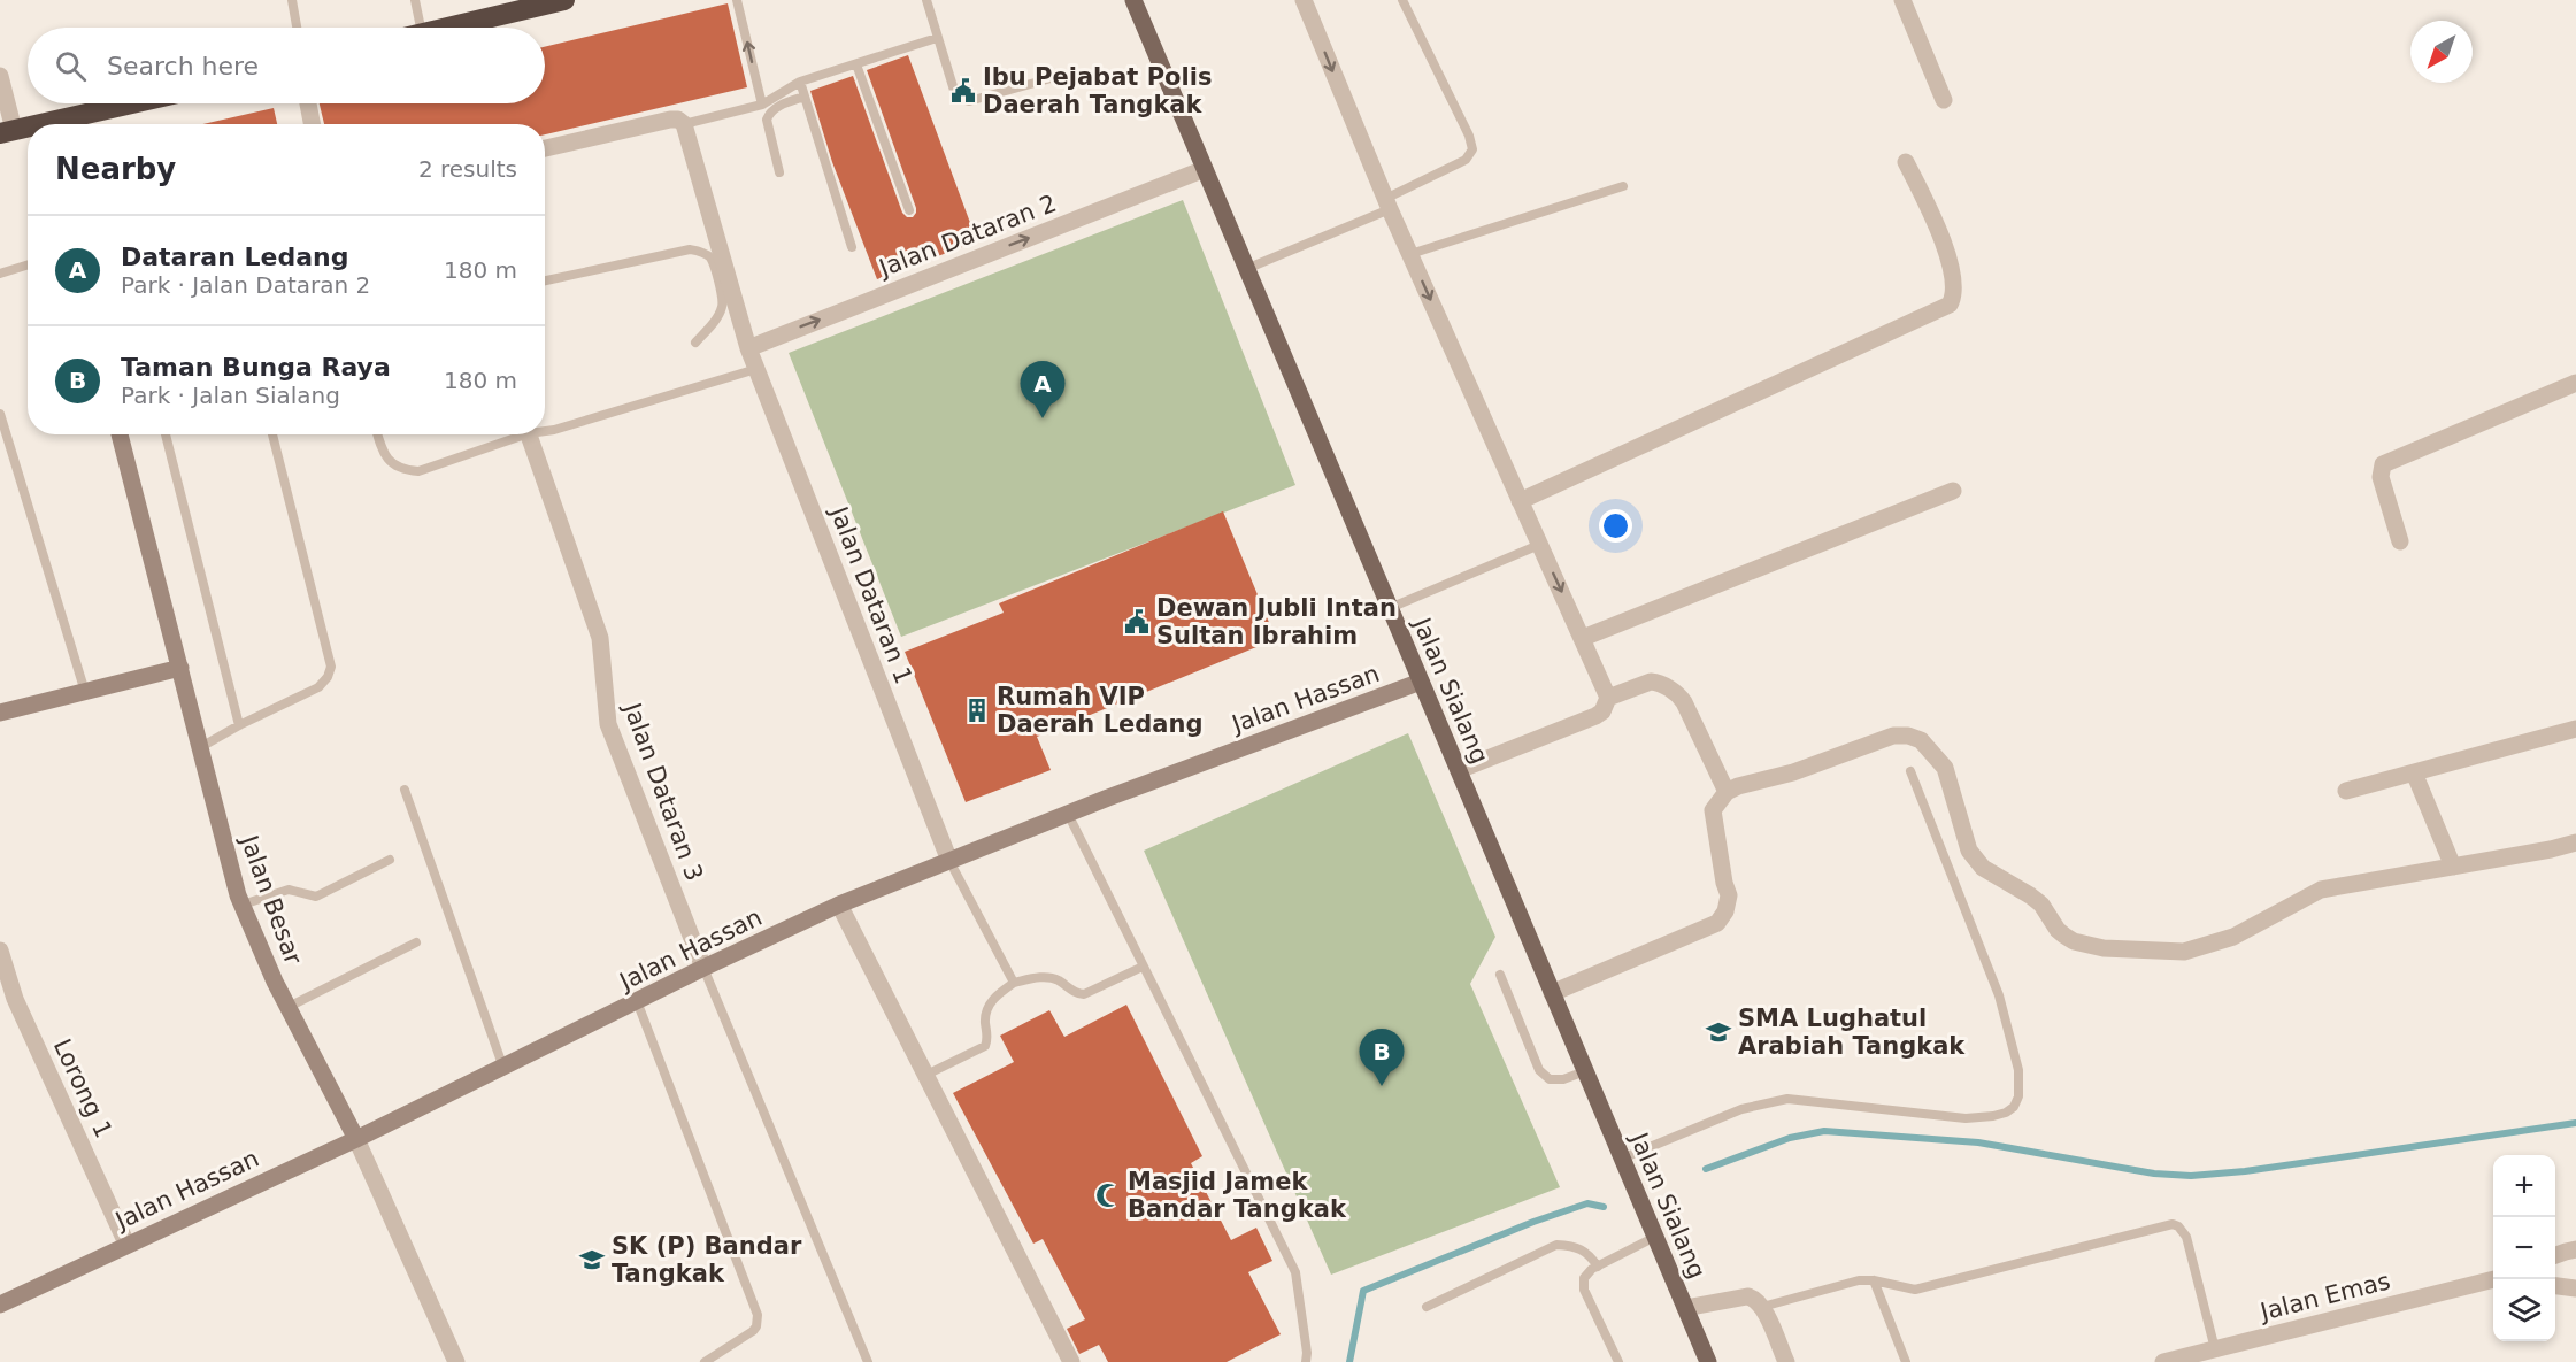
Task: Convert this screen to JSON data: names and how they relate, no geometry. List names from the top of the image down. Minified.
{"streets":{"main road":["Jalan Sialang"],"street":["Jalan Dataran 2","Jalan Dataran 1","Jalan Hassan","Jalan Dataran 3","Jalan Besar","Lorong 1","Jalan Emas"]},"crossings":[["Jalan Dataran 2","Jalan Dataran 1"],["Jalan Dataran 2","Jalan Sialang"],["Jalan Dataran 1","Jalan Hassan"],["Jalan Sialang","Jalan Hassan"],["Jalan Hassan","Jalan Dataran 3"],["Jalan Hassan","Jalan Besar"],["Jalan Hassan","Lorong 1"]],"one_way":["Jalan Dataran 2"],"places":{"public building":["Ibu Pejabat Polis Daerah Tangkak","Dewan Jubli Intan Sultan Ibrahim"],"building":["Rumah VIP Daerah Ledang"],"school or university":["SMA Lughatul Arabiah Tangkak","SK (P) Bandar Tangkak"],"mosque":["Masjid Jamek Bandar Tangkak"]},"north":"bottom left","page":{"search":"Search here","heading":["Nearby","2 results"],"list":[{"mark":"A","name":"Dataran Ledang","note":"Park · Jalan Dataran 2","value":"180 m"},{"mark":"B","name":"Taman Bunga Raya","note":"Park · Jalan Sialang","value":"180 m"}],"pins":["A","B"],"map_buttons":["+","−"]}}
